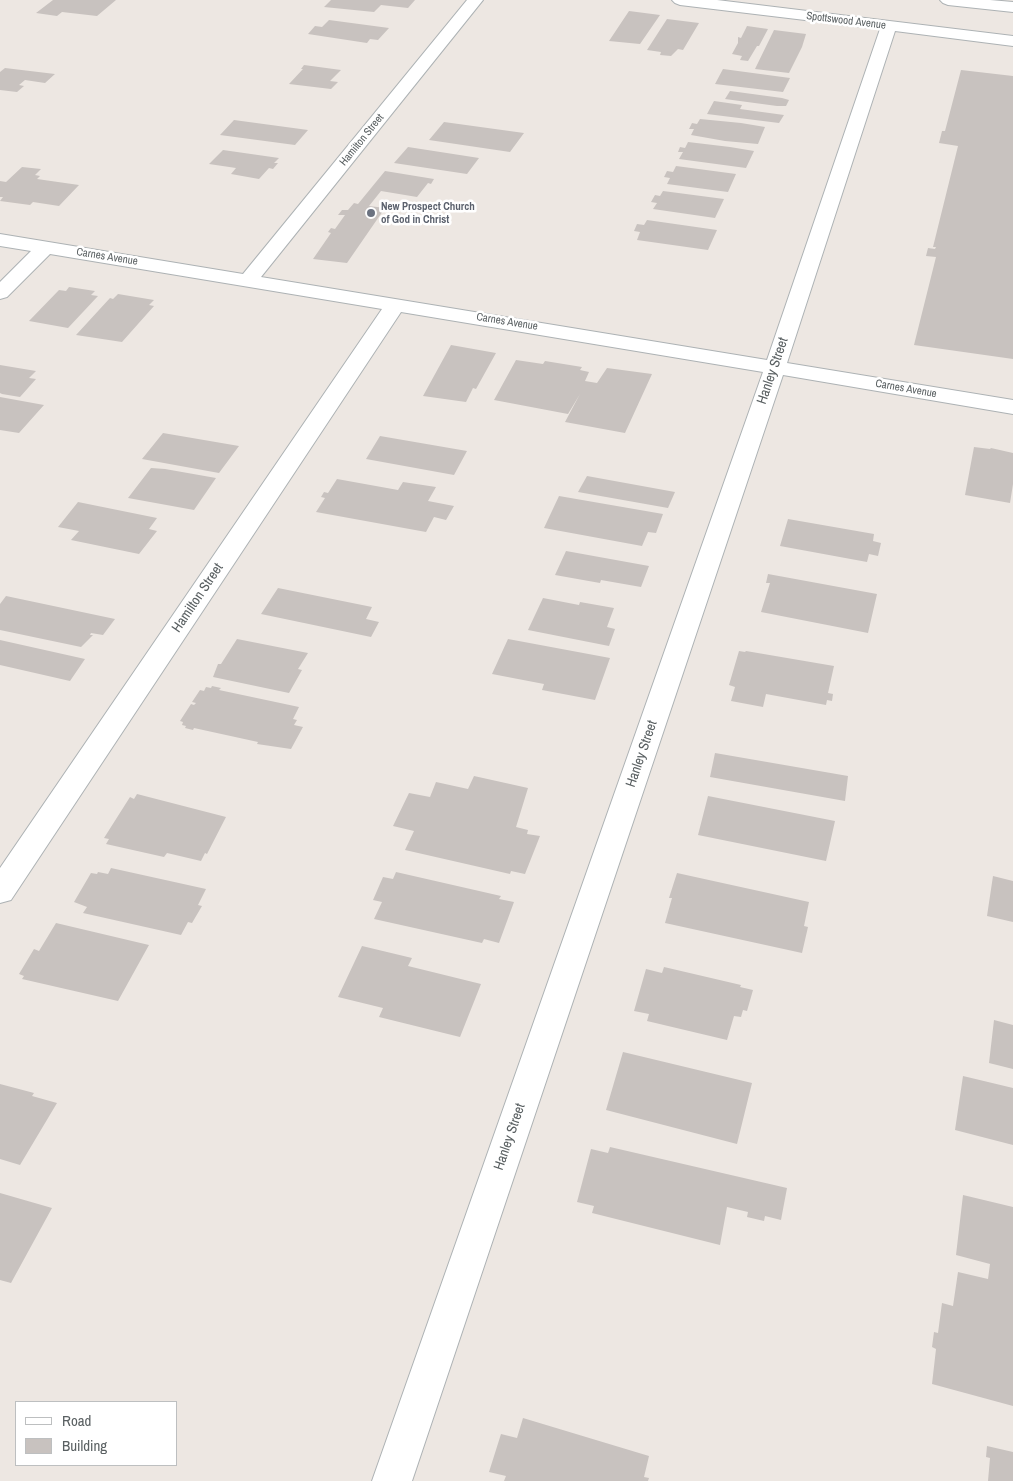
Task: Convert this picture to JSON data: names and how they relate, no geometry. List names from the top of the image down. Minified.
{"streets":{"street":["Spottswood Avenue","Hamilton Street","Carnes Avenue","Hanley Street"]},"crossings":[["Spottswood Avenue","Hanley Street"],["Hamilton Street","Carnes Avenue"],["Carnes Avenue","Hanley Street"]],"places":["New Prospect Church of God in Christ"],"legend":["Road","Building"]}
